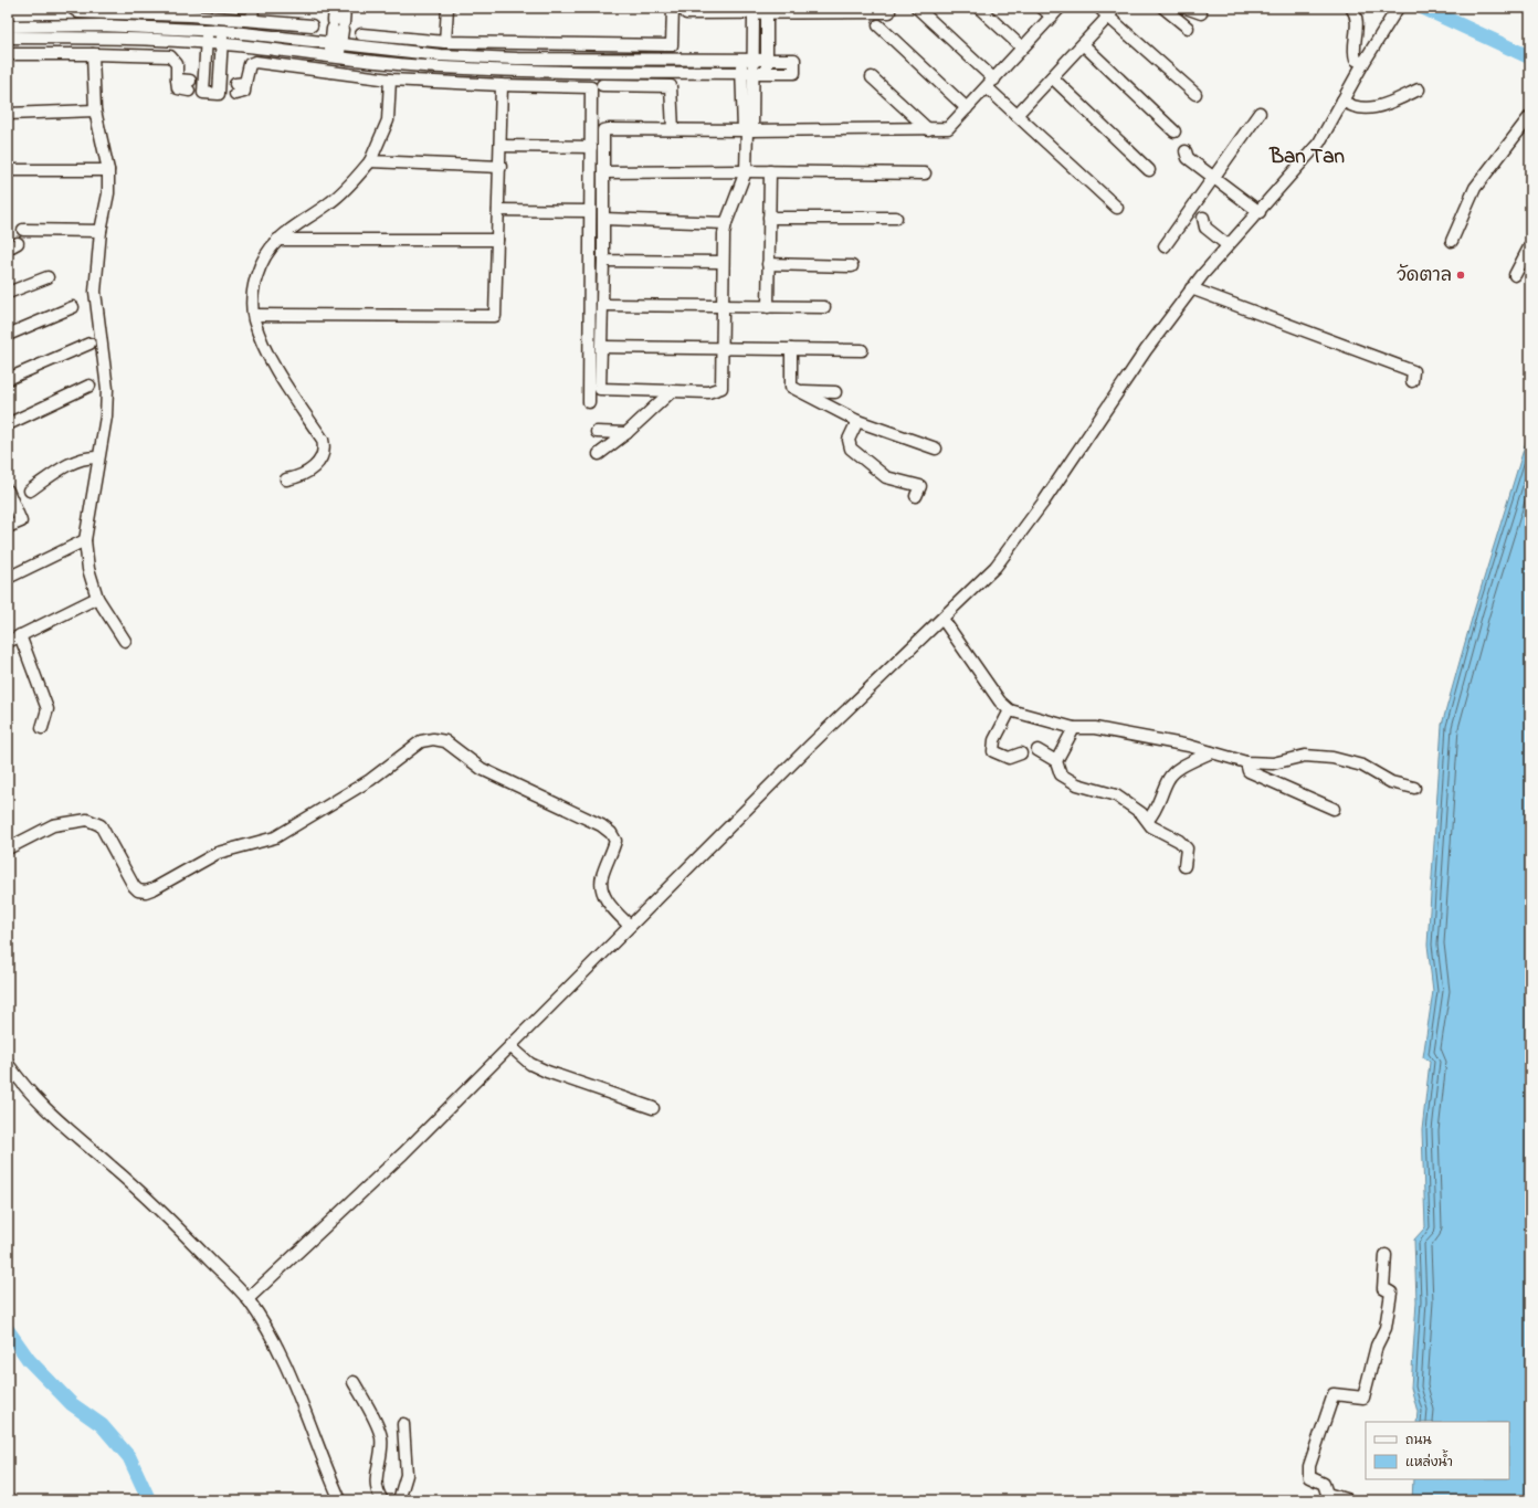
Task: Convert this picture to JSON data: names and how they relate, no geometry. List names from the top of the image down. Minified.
{"districts":["Ban Tan"],"places":["วัดตาล"],"legend":["ถนน","แหล่งน้ำ"]}
